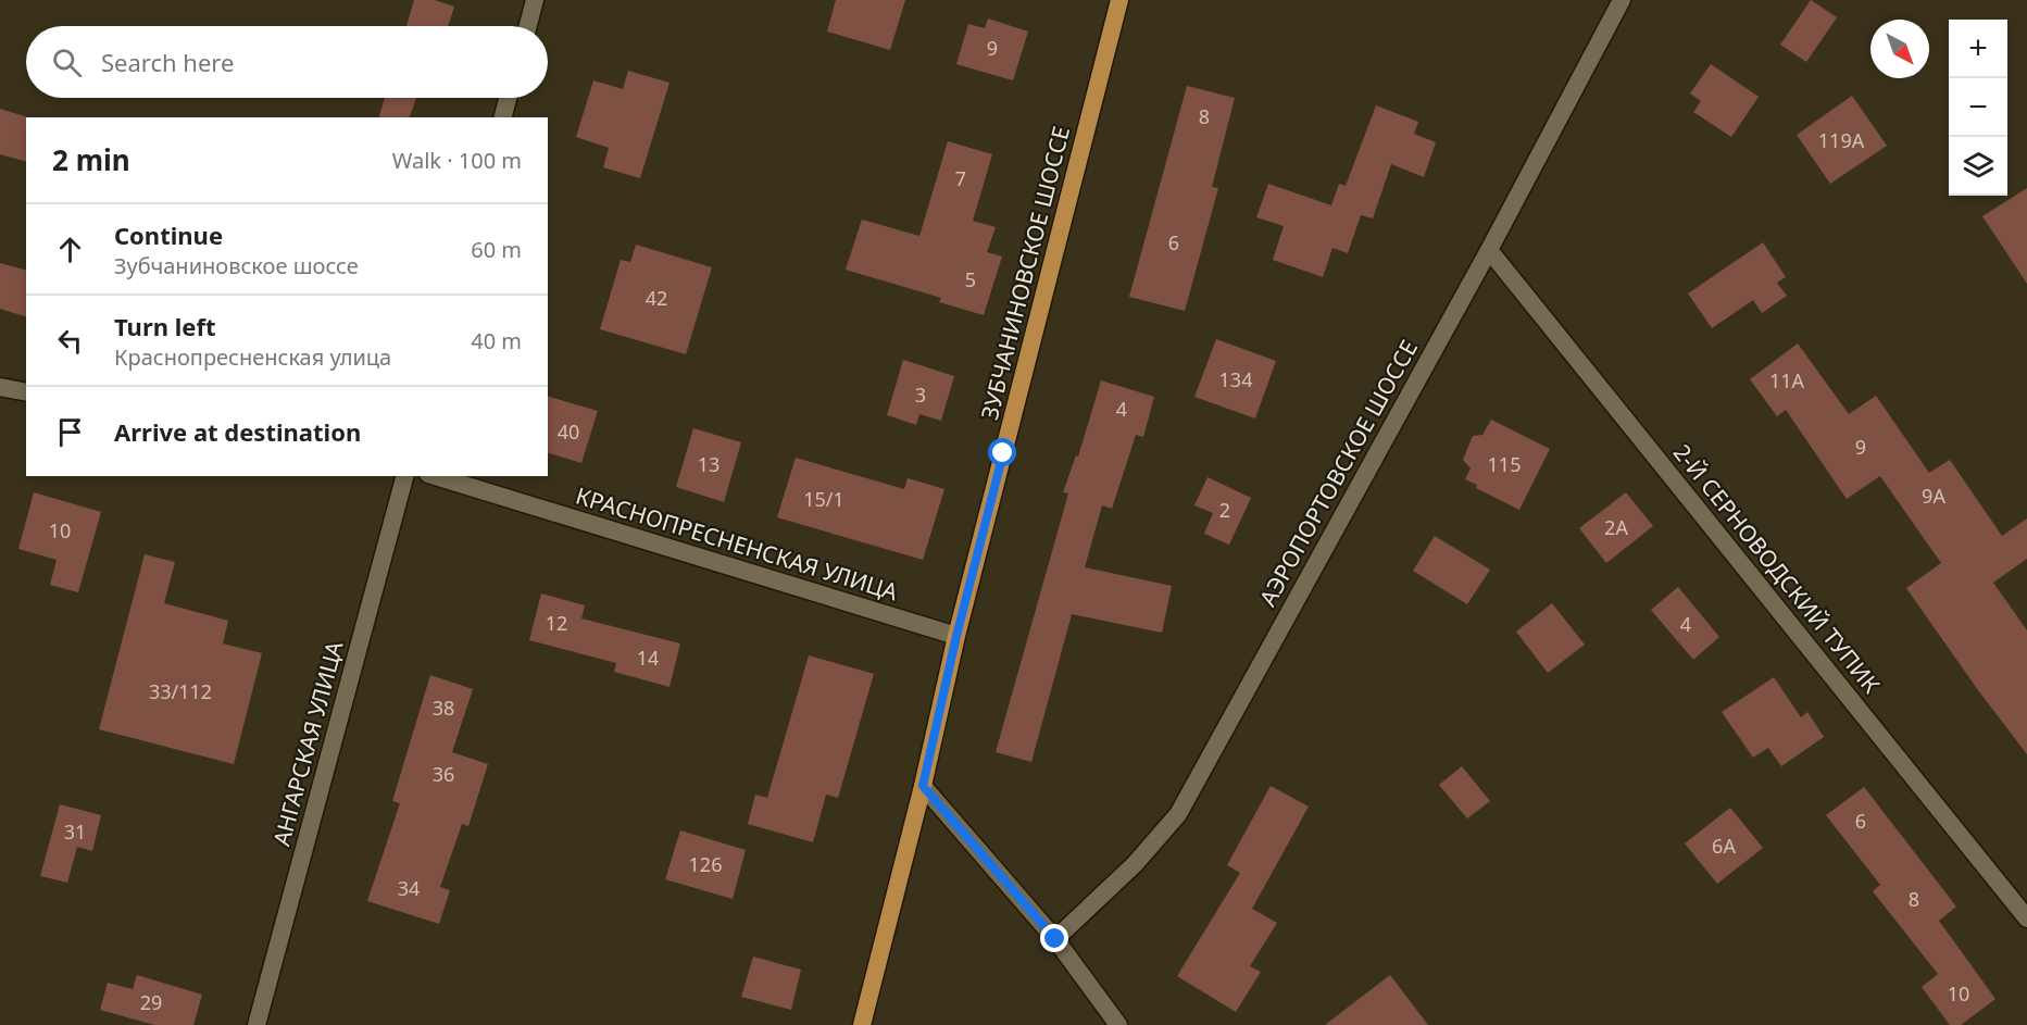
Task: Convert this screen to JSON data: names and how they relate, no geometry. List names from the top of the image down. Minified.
{"streets":{"main road":["ЗУБЧАНИНОВСКОЕ ШОССЕ"],"street":["АЭРОПОРТОВСКОЕ ШОССЕ","КРАСНОПРЕСНЕНСКАЯ УЛИЦА","2-Й СЕРНОВОДСКИЙ ТУПИК","АНГАРСКАЯ УЛИЦА"]},"crossings":[["ЗУБЧАНИНОВСКОЕ ШОССЕ","КРАСНОПРЕСНЕНСКАЯ УЛИЦА"],["АЭРОПОРТОВСКОЕ ШОССЕ","2-Й СЕРНОВОДСКИЙ ТУПИК"]],"house_numbers":["9","8","119А","7","6","5","42","134","11А","3","4","40","9","13","115","9А","15/1","2","2А","10","12","4","14","33/112","38","36","6","31","6А","126","34","8","10","29"],"north":"bottom right","page":{"map_buttons":["+","−"],"search":"Search here","heading":["2 min","Walk · 100 m"],"list":[["Continue","Зубчаниновское шоссе","60 m"],["Turn left","Краснопресненская улица","40 m"],"Arrive at destination"]}}
